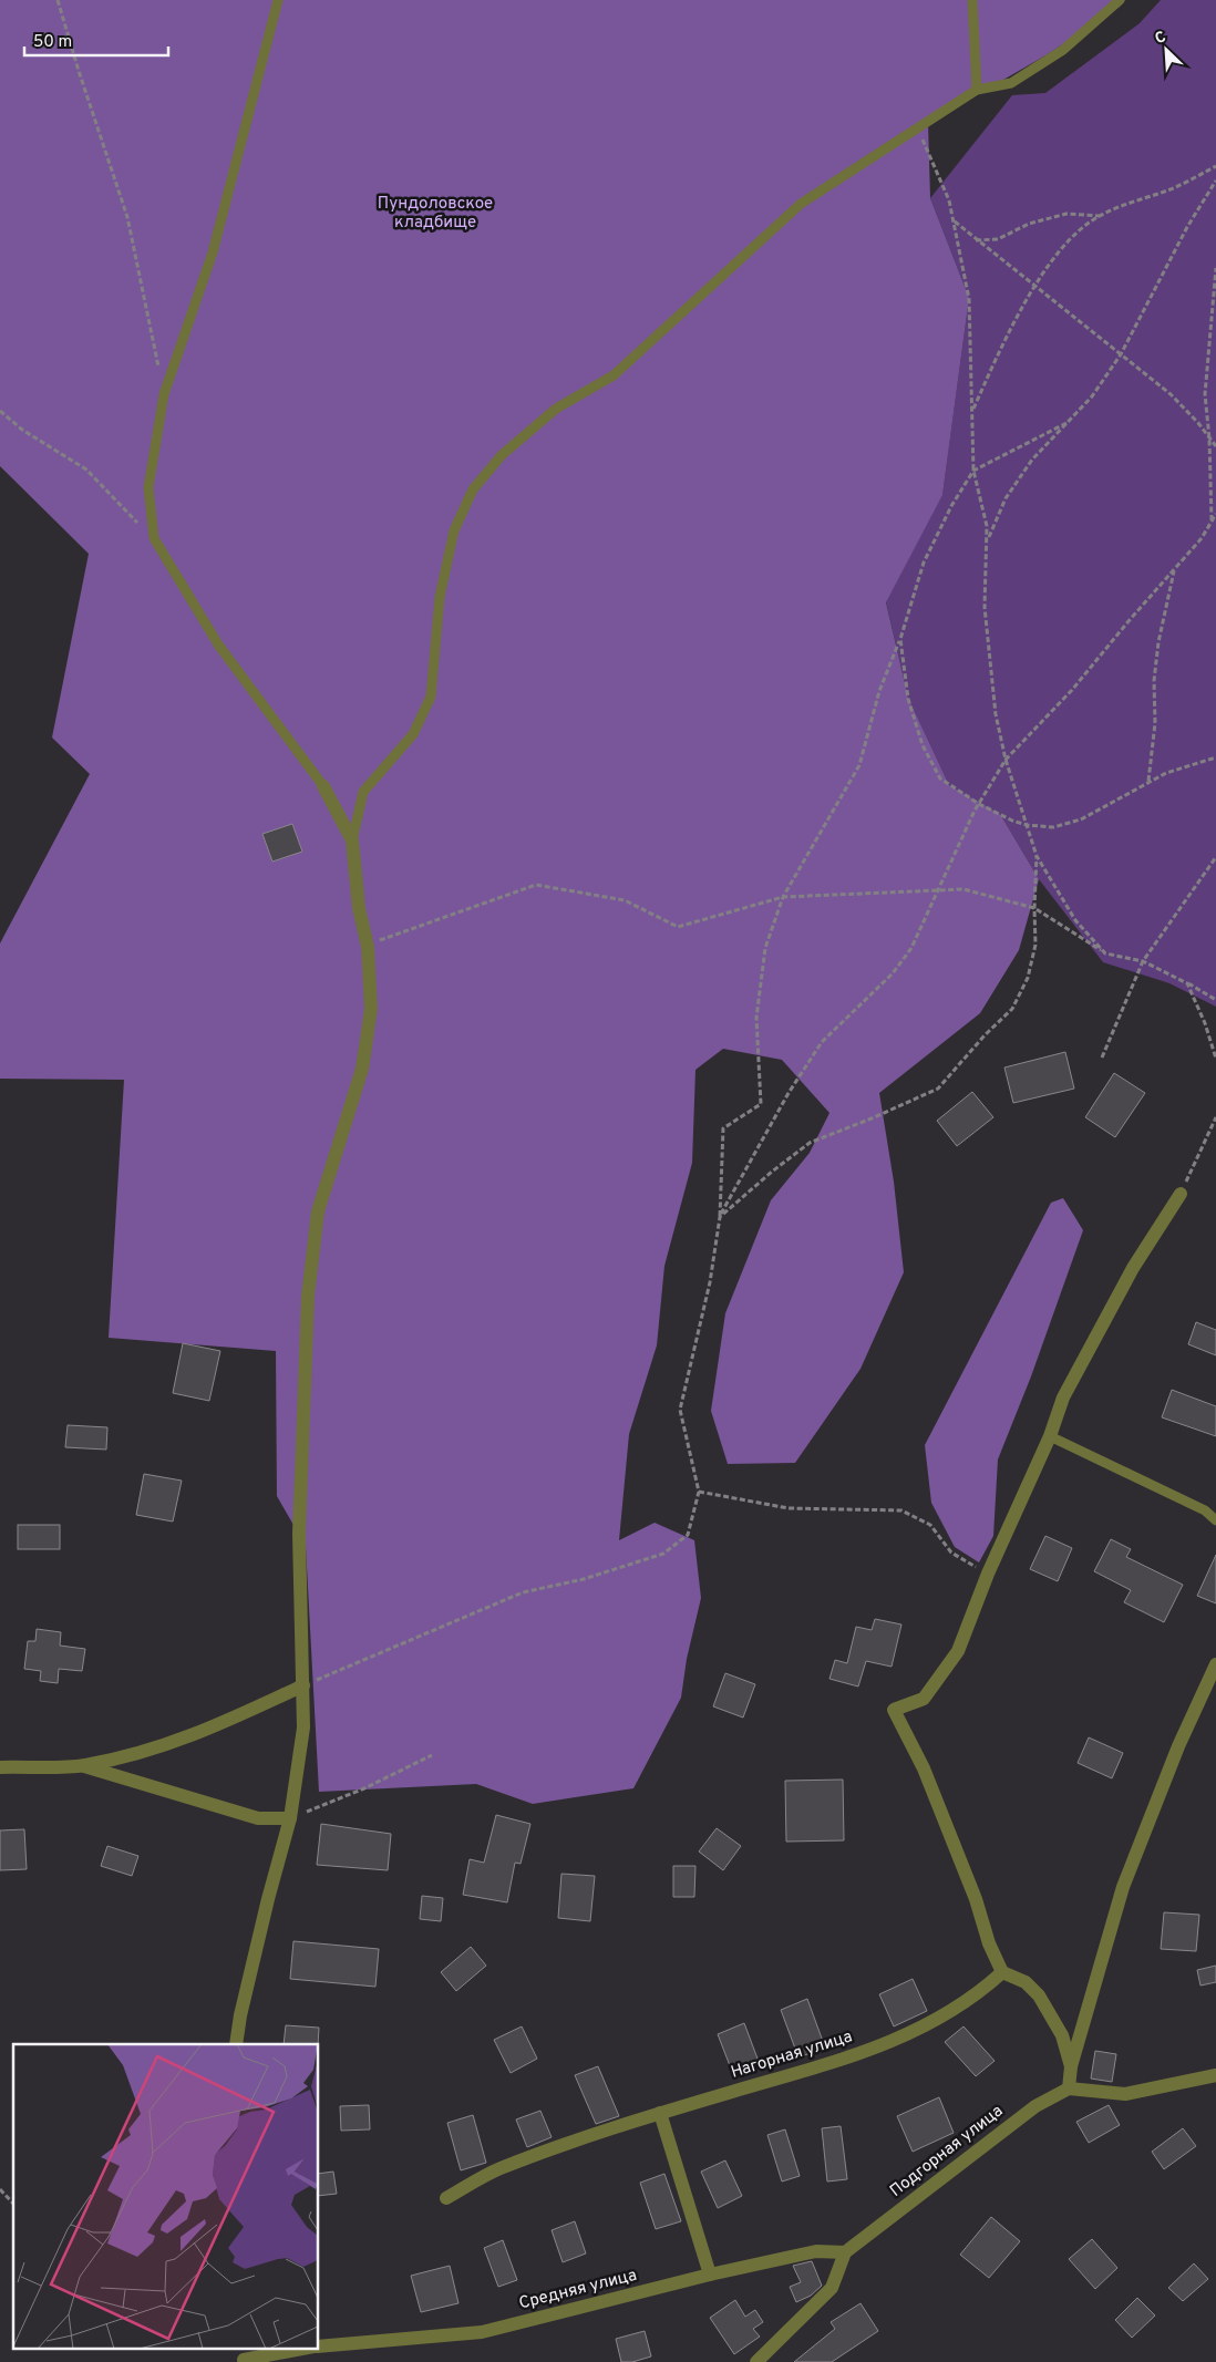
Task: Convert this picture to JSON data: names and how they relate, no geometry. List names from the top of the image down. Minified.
{"streets":{"street":["Нагорная улица","Подгорная улица","Средняя улица"]},"crossings":[["Подгорная улица","Средняя улица"]],"parks":["Пундоловское кладбище"],"scale_bar":"50 m","north":"top left"}
